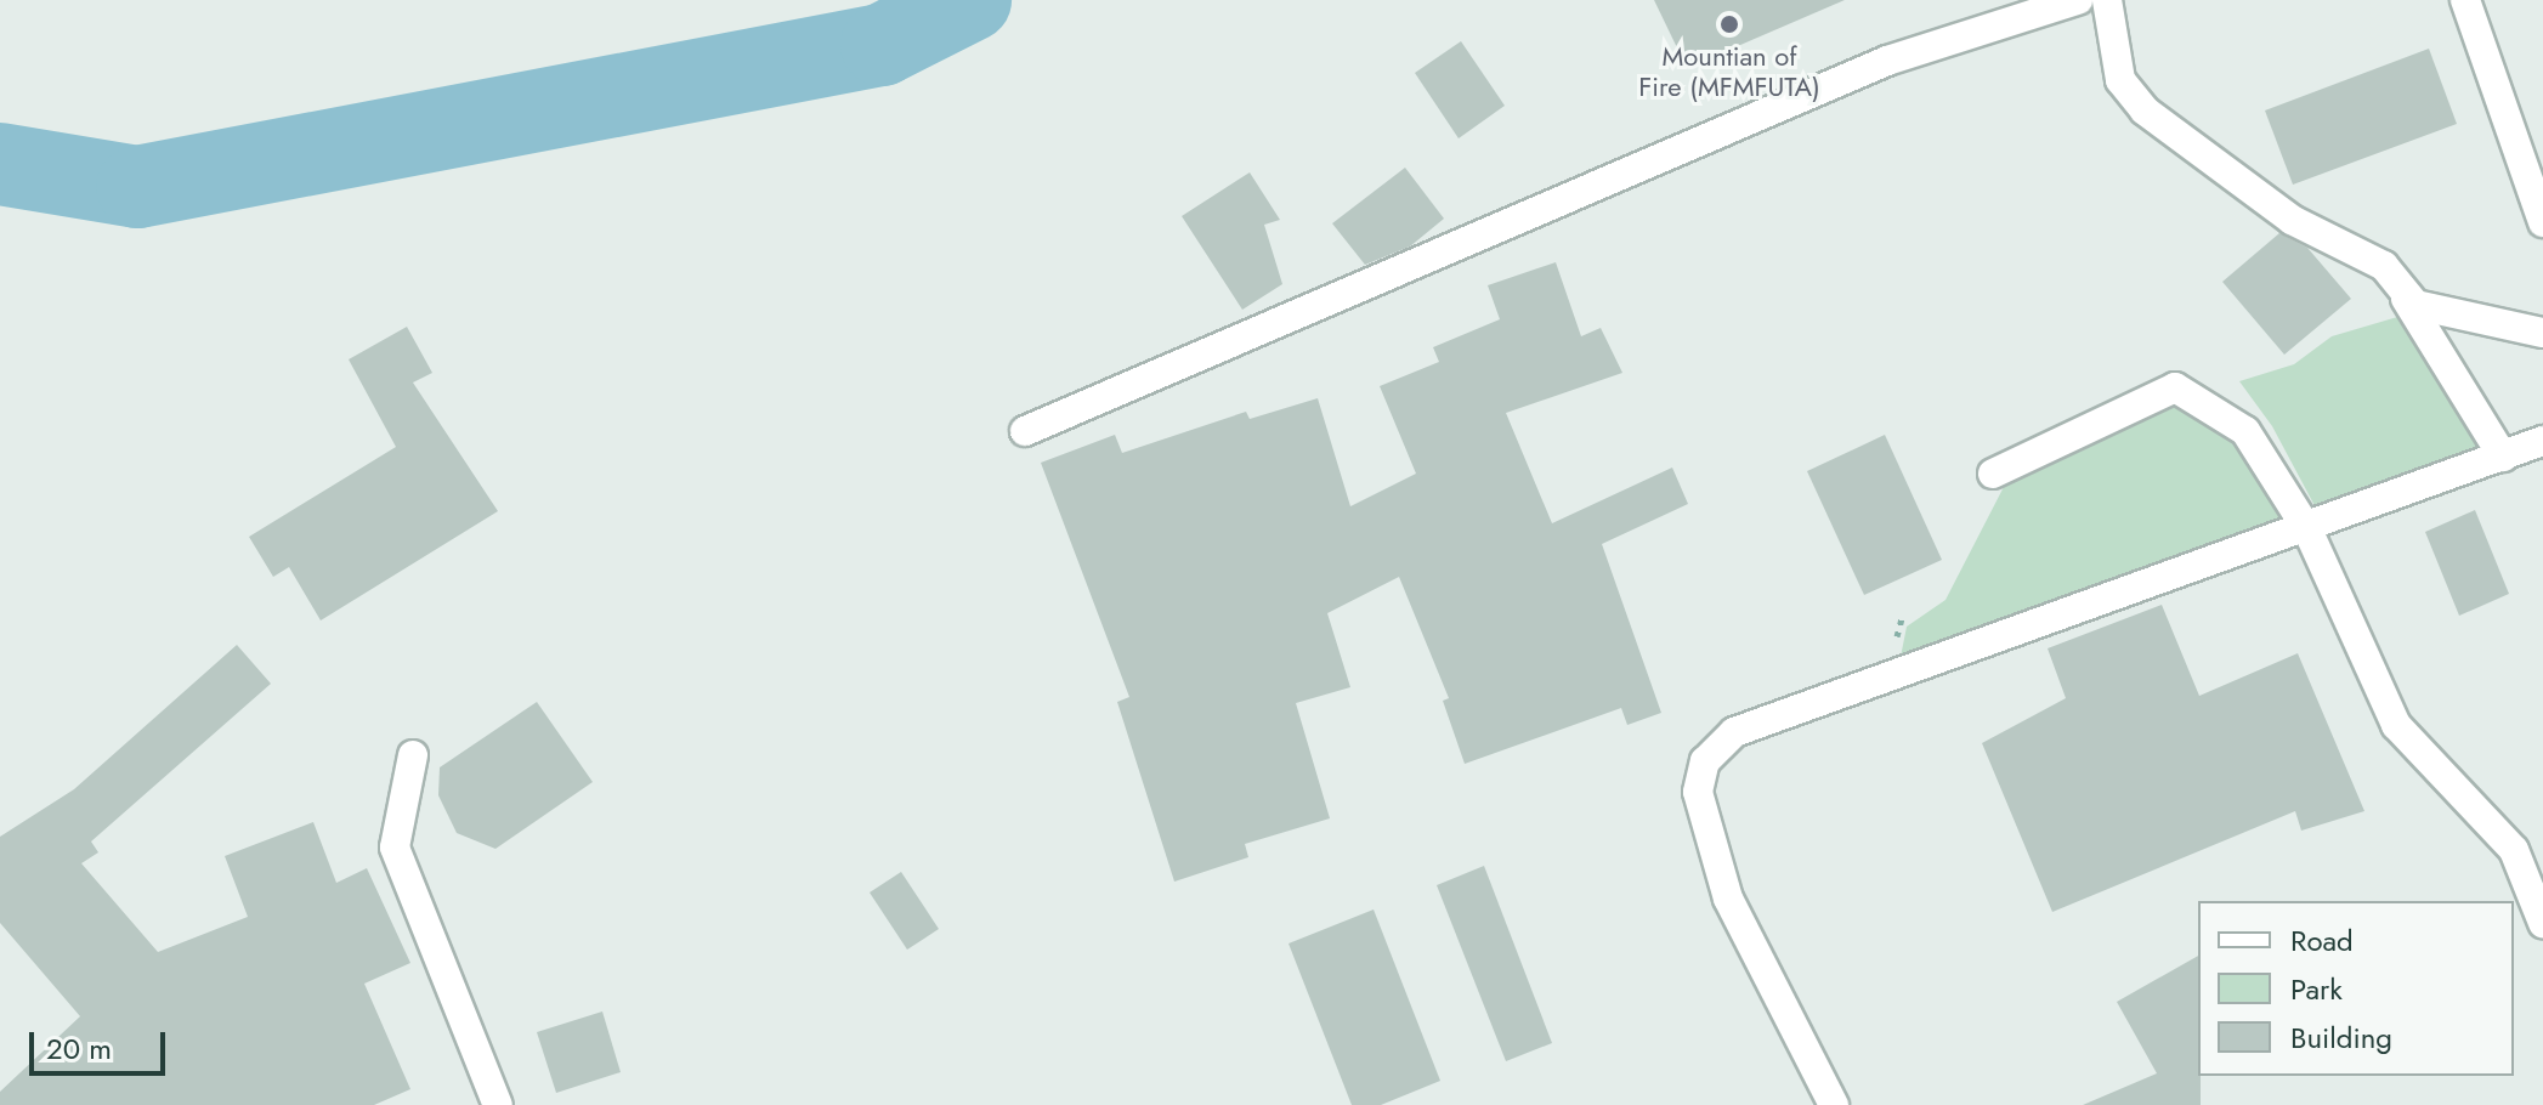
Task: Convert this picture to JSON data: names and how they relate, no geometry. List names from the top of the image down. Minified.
{"places":["Mountian of Fire (MFMFUTA)"],"legend":["Road","Park","Building"],"scale_bar":"20 m"}
